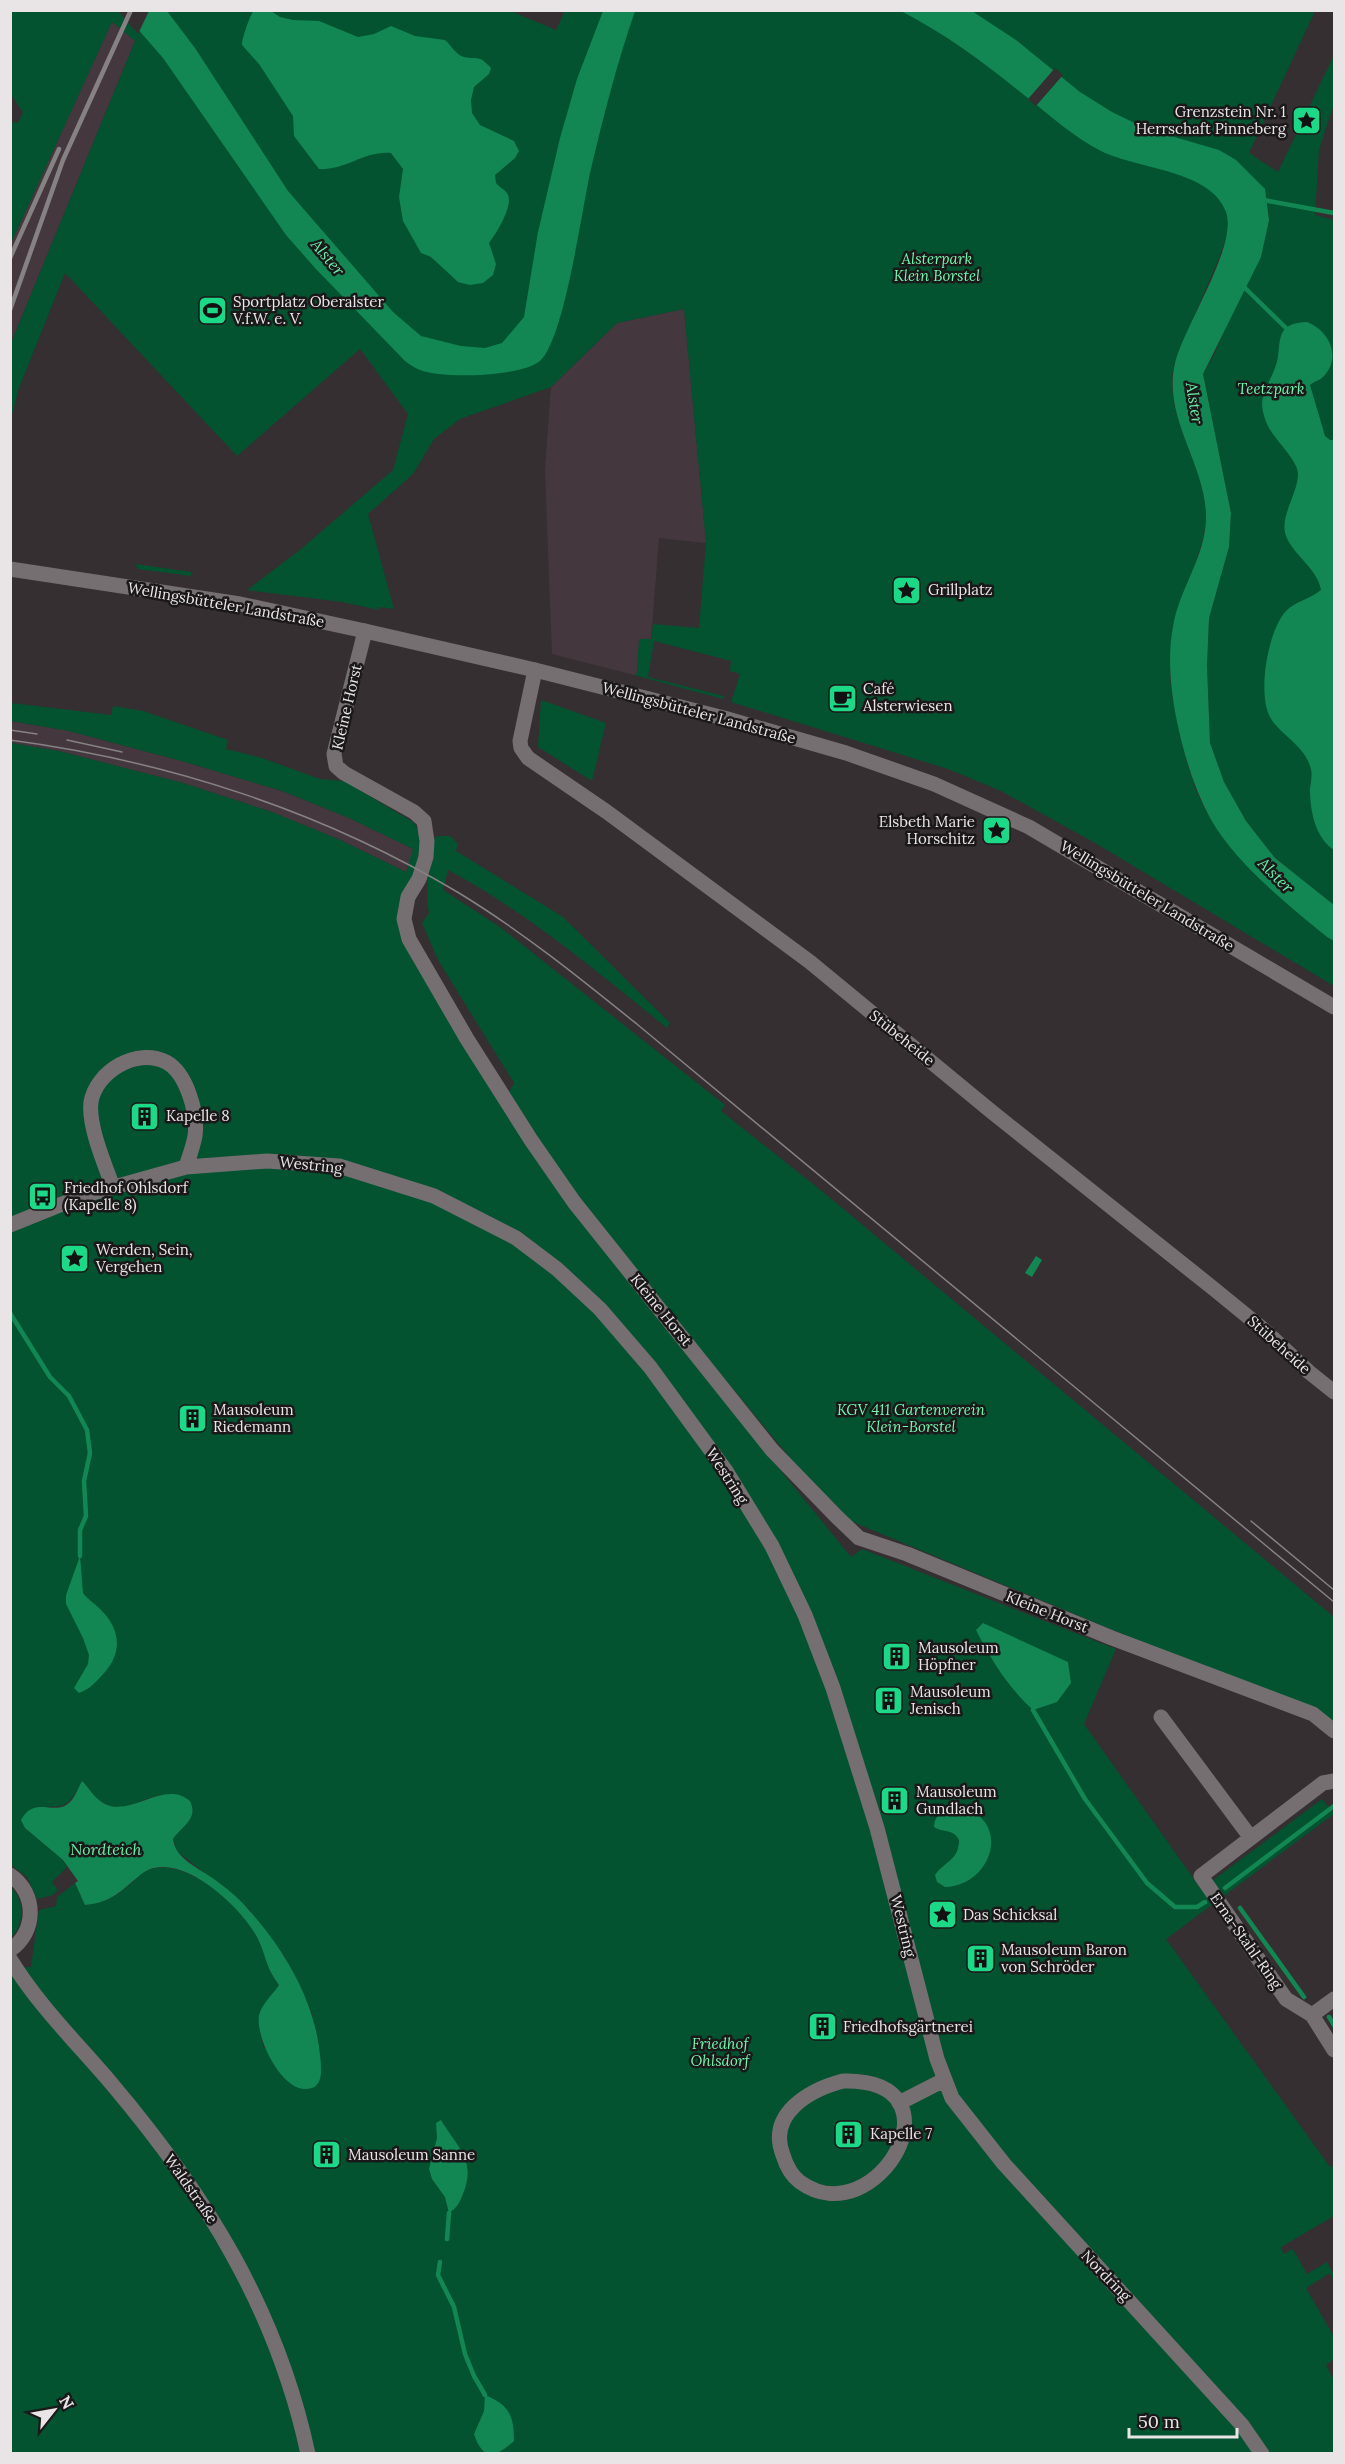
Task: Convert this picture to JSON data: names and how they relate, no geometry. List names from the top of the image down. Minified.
{"streets":{"street":["Wellingsbütteler Landstraße","Kleine Horst","Stübeheide","Westring","Erna-Stahl-Ring","Waldstraße","Nordring"]},"crossings":[["Wellingsbütteler Landstraße","Kleine Horst"],["Wellingsbütteler Landstraße","Stübeheide"],["Westring","Nordring"]],"water":["Alster","Nordteich"],"parks":["Alsterpark Klein Borstel","Teetzpark","KGV 411 Gartenverein Klein-Borstel","Friedhof Ohlsdorf"],"places":{"place":["Grenzstein Nr. 1 Herrschaft Pinneberg","Grillplatz","Elsbeth Marie Horschitz","Werden, Sein, Vergehen","Das Schicksal"],"sports":["Sportplatz Oberalster V.f.W. e. V."],"cafe":["Café Alsterwiesen"],"building":["Kapelle 8","Mausoleum Riedemann","Mausoleum Höpfner","Mausoleum Jenisch","Mausoleum Gundlach","Mausoleum Baron von Schröder","Friedhofsgärtnerei","Kapelle 7","Mausoleum Sanne"],"bus stop":["Friedhof Ohlsdorf (Kapelle 8)"]},"scale_bar":"50 m","north":"top right"}
